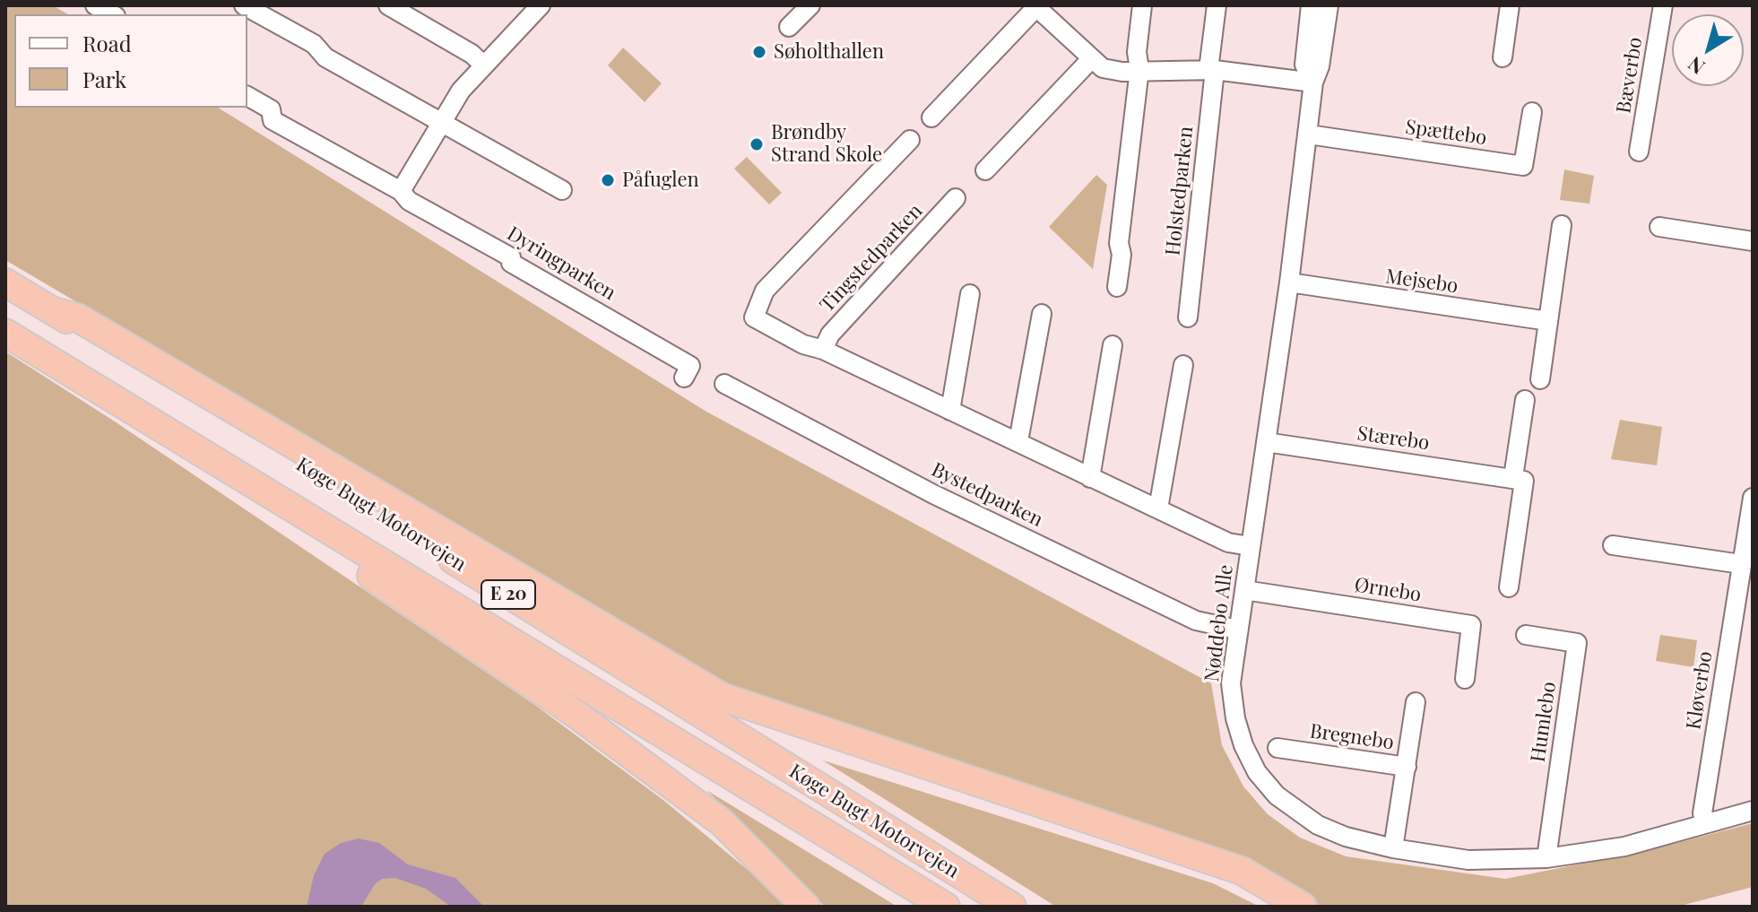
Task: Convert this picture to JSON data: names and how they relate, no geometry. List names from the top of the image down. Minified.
{"streets":{"highway":["Køge Bugt Motorvejen","E 20"],"street":["Bæverbo","Spættebo","Holstedparken","Tingstedparken","Dyringparken","Mejsebo","Stærebo","Bystedparken","Ørnebo","Nøddebo Alle","Kløverbo","Humlebo","Bregnebo"]},"crossings":[["Spættebo","Nøddebo Alle"],["Mejsebo","Nøddebo Alle"],["Stærebo","Nøddebo Alle"],["Bystedparken","Nøddebo Alle"],["Ørnebo","Nøddebo Alle"],["Nøddebo Alle","Kløverbo"],["Nøddebo Alle","Humlebo"],["Nøddebo Alle","Bregnebo"]],"places":["Søholthallen","Brøndby Strand Skole","Påfuglen"],"legend":["Road","Park"],"north":"bottom left"}
